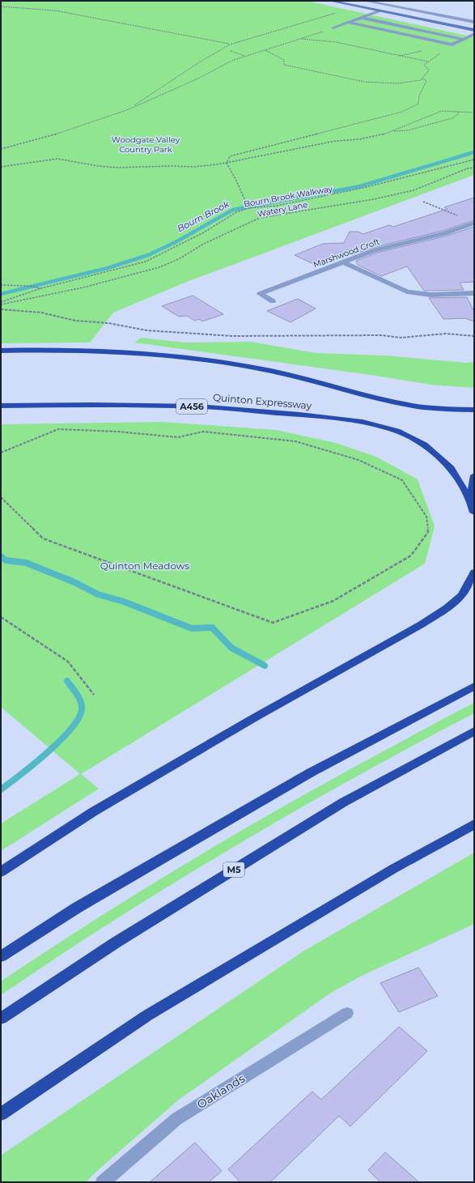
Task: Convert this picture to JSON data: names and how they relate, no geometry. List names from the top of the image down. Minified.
{"streets":{"highway":["Quinton Expressway","A456","M5"],"street":["Marshwood Croft","Oaklands"],"path":["Bourn Brook Walkway","Watery Lane"]},"water":["Bourn Brook"],"parks":["Woodgate Valley Country Park","Quinton Meadows"]}
